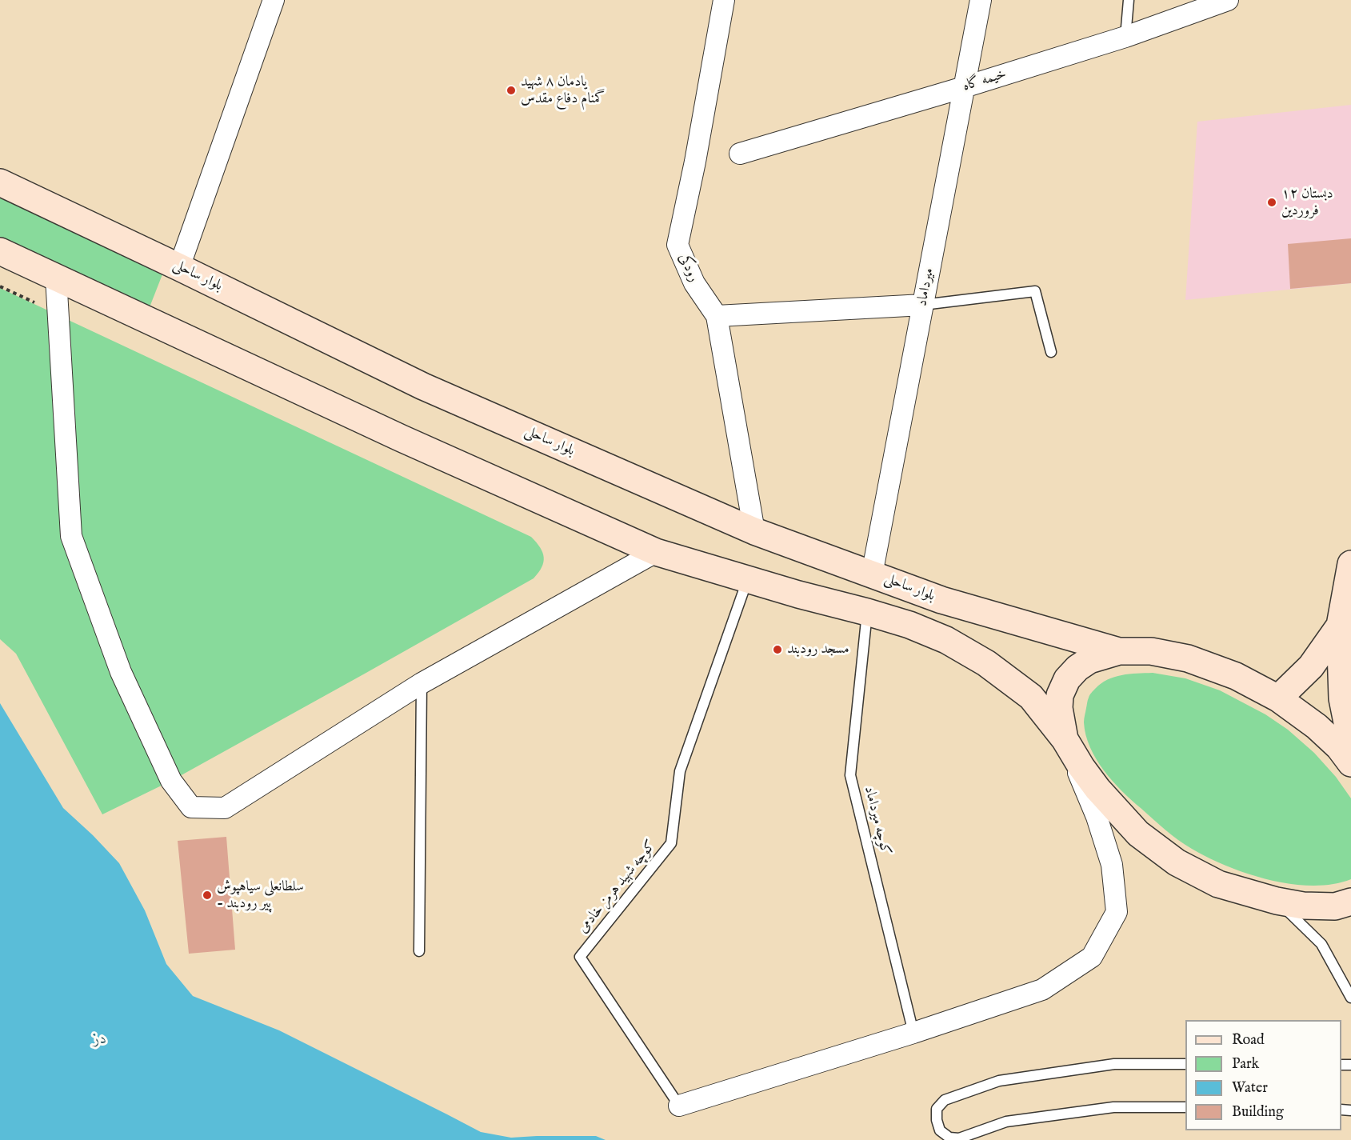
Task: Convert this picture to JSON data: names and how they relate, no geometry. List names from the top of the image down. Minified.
{"streets":{"main road":["بلوار ساحلی"],"street":["خیمه گاه","رودکی","میرداماد"],"lane":["کوچه میرداماد","کوچه شهید هرمز خادمی"]},"crossings":[["خیمه گاه","میرداماد"],["رودکی","بلوار ساحلی"],["بلوار ساحلی","میرداماد"]],"water":["دز"],"places":["یادمان ۸ شهید گمنام دفاع مقدس","دبستان ۱۲ فروردین","مسجد رودبند","سلطانعلی سیاهپوش - پیر رودبند"],"legend":["Road","Park","Water","Building"]}
